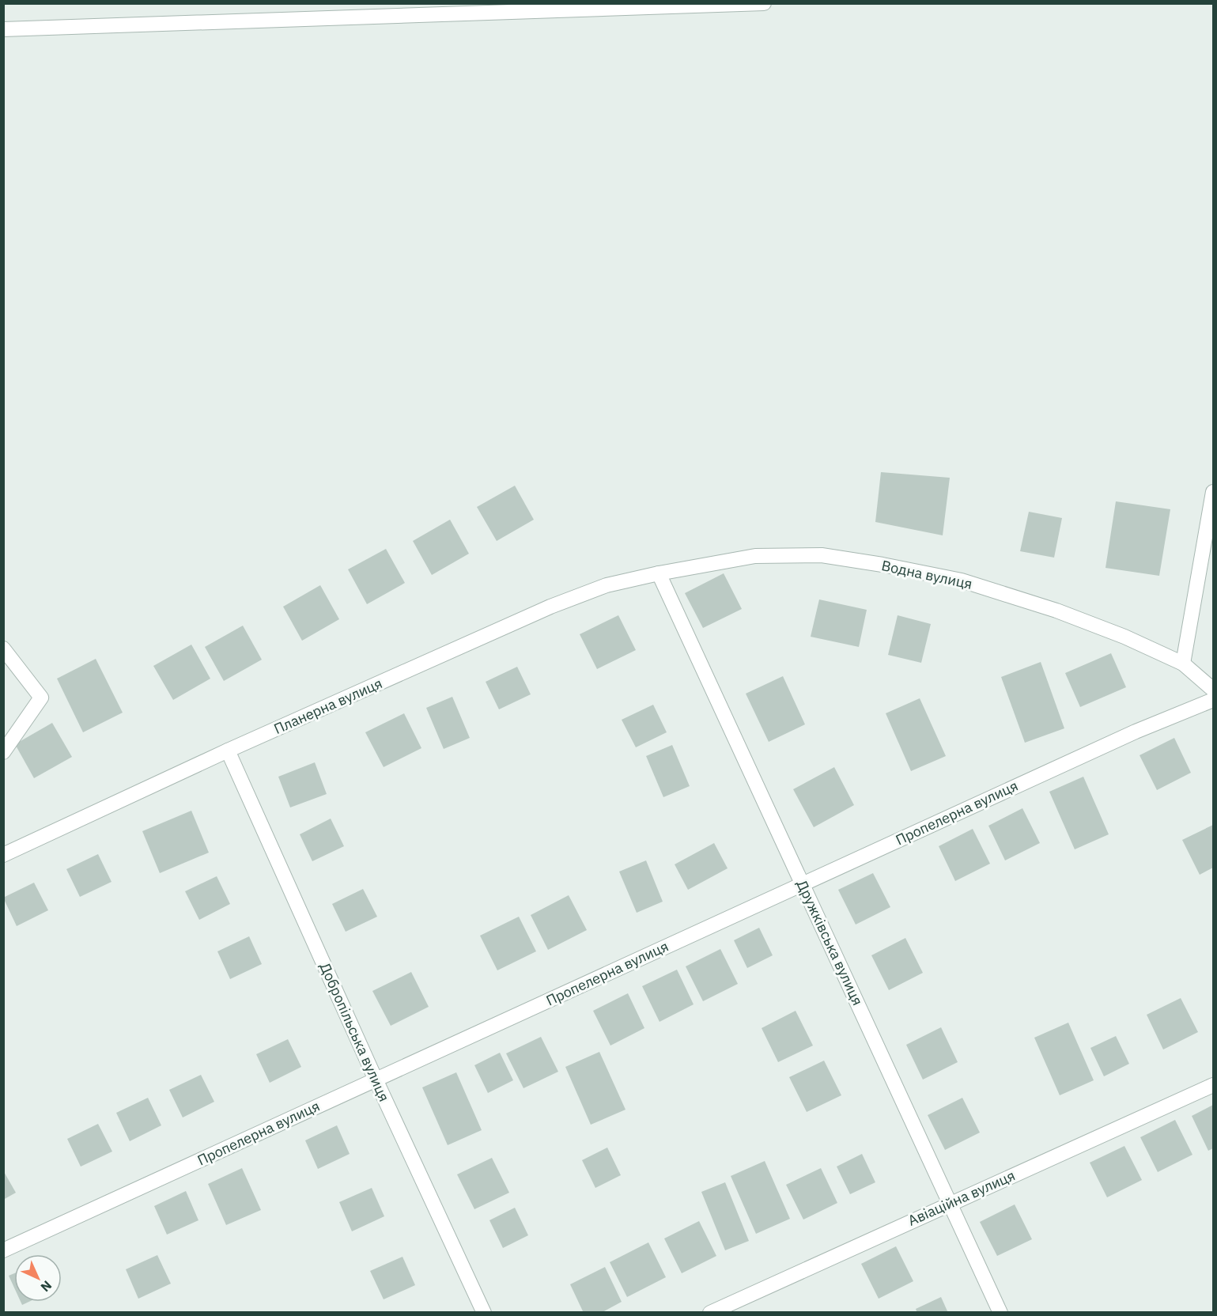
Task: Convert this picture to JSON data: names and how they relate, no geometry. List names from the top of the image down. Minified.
{"streets":{"street":["Водна вулиця","Планерна вулиця","Пропелерна вулиця","Дружківська вулиця","Добропільська вулиця","Авіаційна вулиця"]},"crossings":[["Водна вулиця","Планерна вулиця"],["Водна вулиця","Дружківська вулиця"],["Планерна вулиця","Дружківська вулиця"],["Планерна вулиця","Добропільська вулиця"],["Пропелерна вулиця","Дружківська вулиця"],["Пропелерна вулиця","Добропільська вулиця"],["Дружківська вулиця","Авіаційна вулиця"]],"north":"bottom right"}
